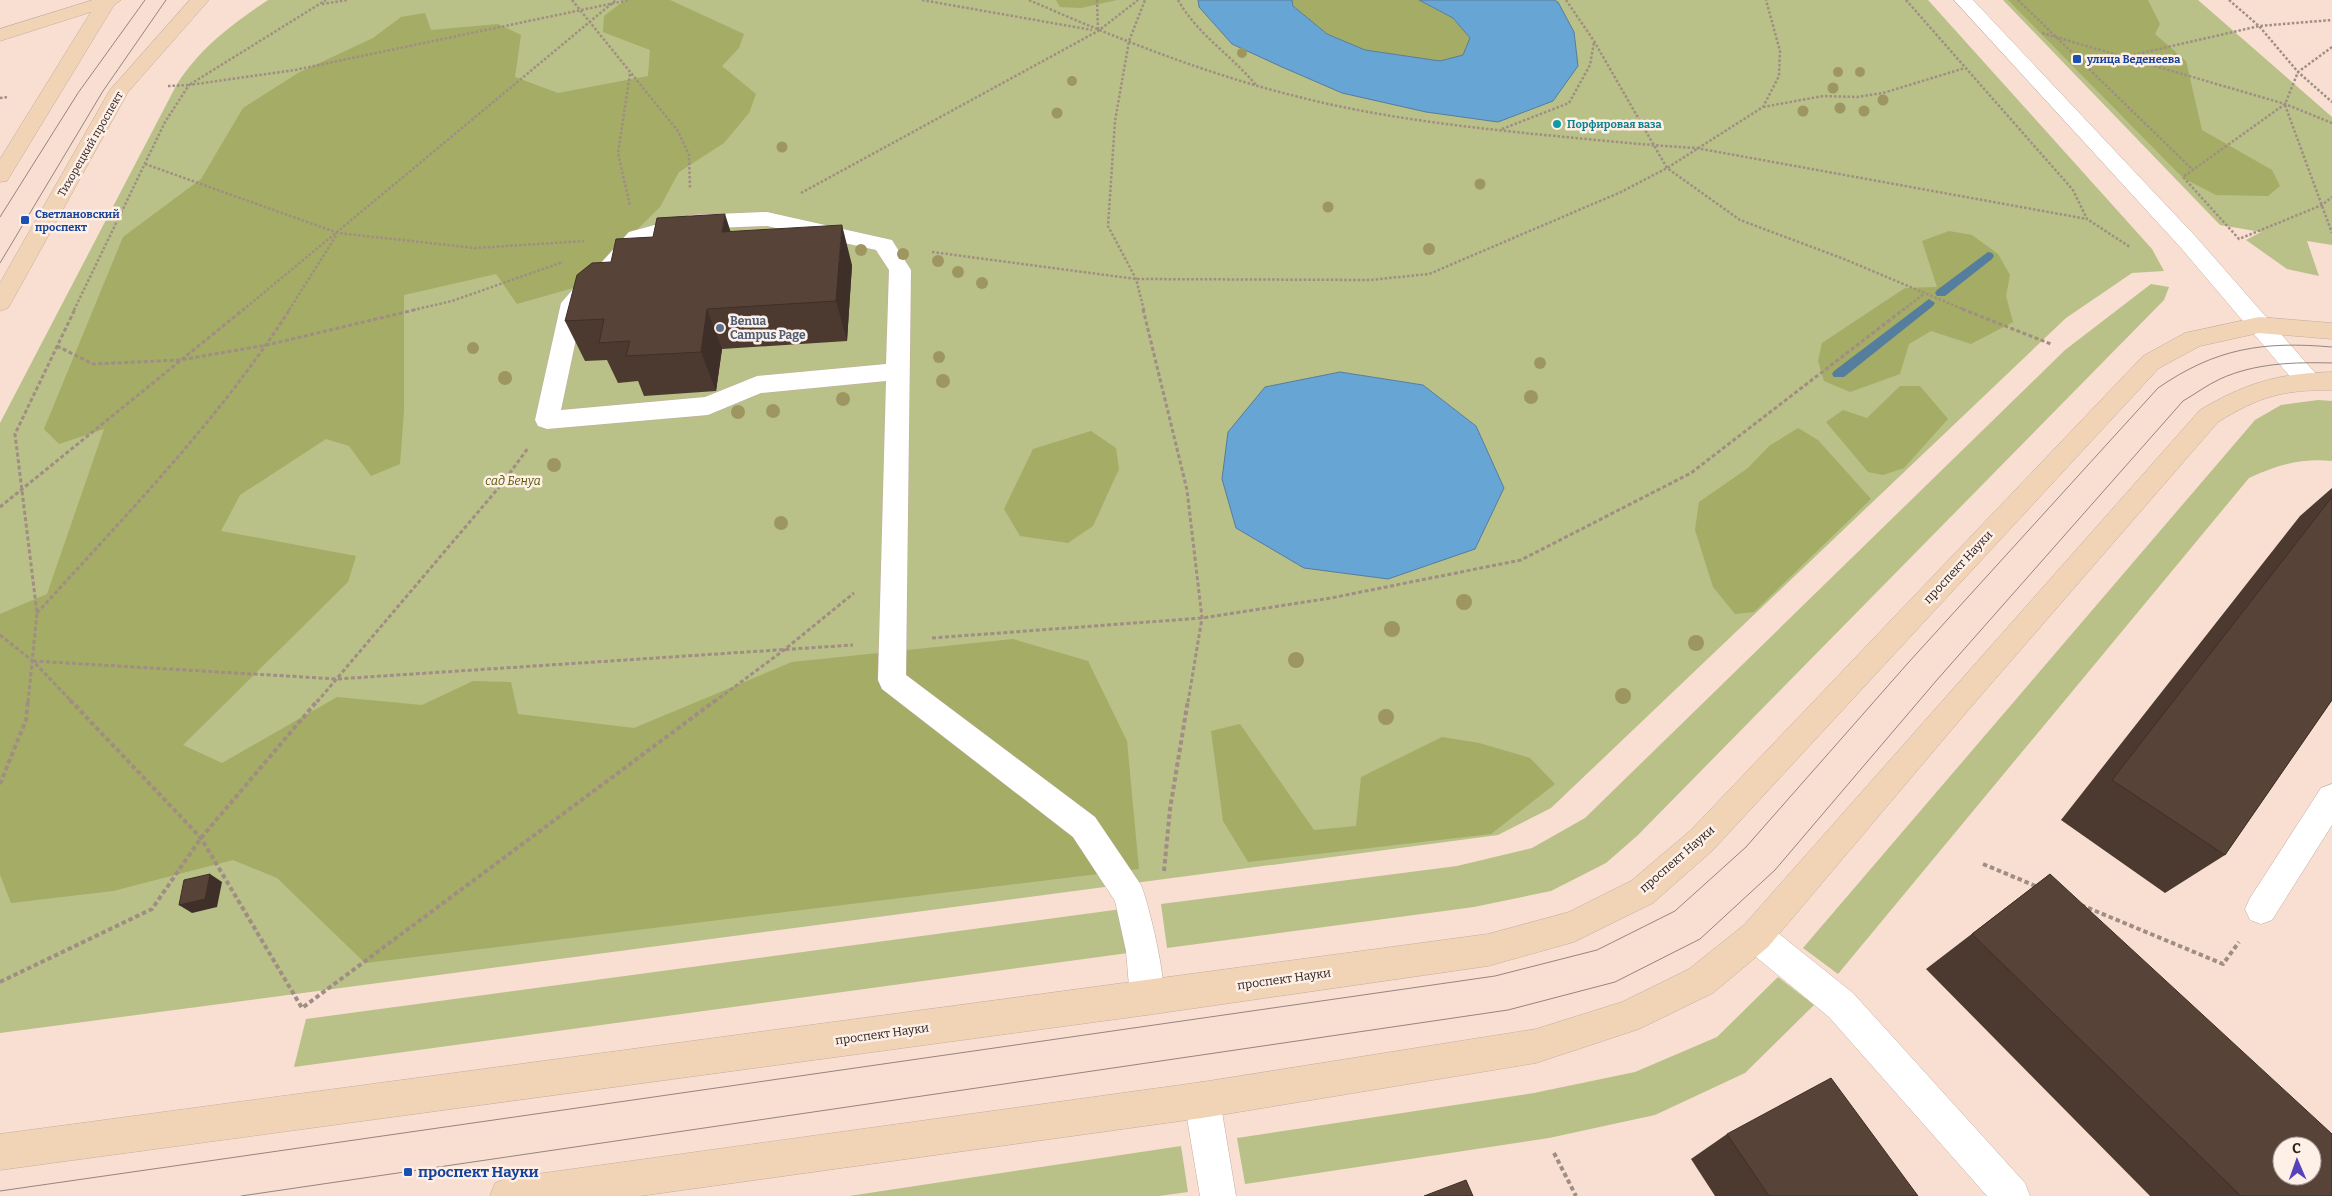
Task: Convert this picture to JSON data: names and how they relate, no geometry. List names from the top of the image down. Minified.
{"streets":{"main road":["Тихорецкий проспект","проспект Науки"]},"parks":["сад Бенуа"],"places":{"transit":["улица Веденеева","Светлановский проспект","проспект Науки"],"other":["Порфировая ваза","Benua Campus Page"]},"north":"top"}
